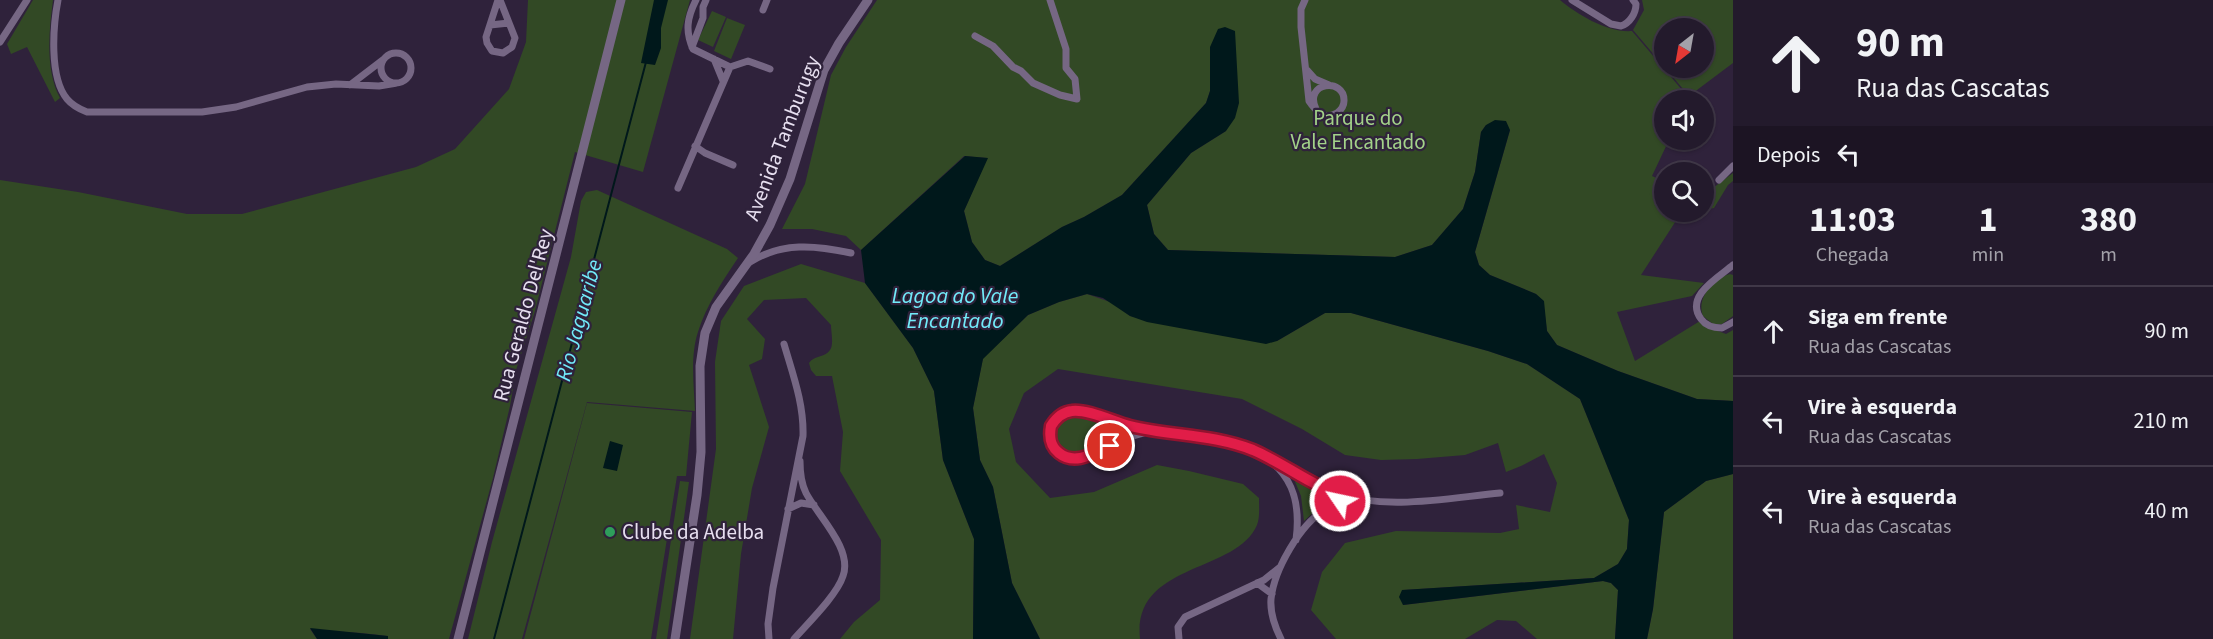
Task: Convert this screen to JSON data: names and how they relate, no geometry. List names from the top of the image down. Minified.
{"streets":{"main road":["Avenida Tamburugy","Rua Geraldo Del'Rey"]},"water":["Lagoa do Vale Encantado","Rio Jaguaribe"],"parks":["Parque do Vale Encantado"],"places":["Clube da Adelba"],"north":"bottom left","page":{"turn":["90 m","Rua das Cascatas"],"then":"Depois","eta":["11:03","Chegada","1","min","380","m"],"list":[{"name":"Siga em frente","note":"Rua das Cascatas","value":"90 m"},{"name":"Vire à esquerda","note":"Rua das Cascatas","value":"210 m"},{"name":"Vire à esquerda","note":"Rua das Cascatas","value":"40 m"}]}}
